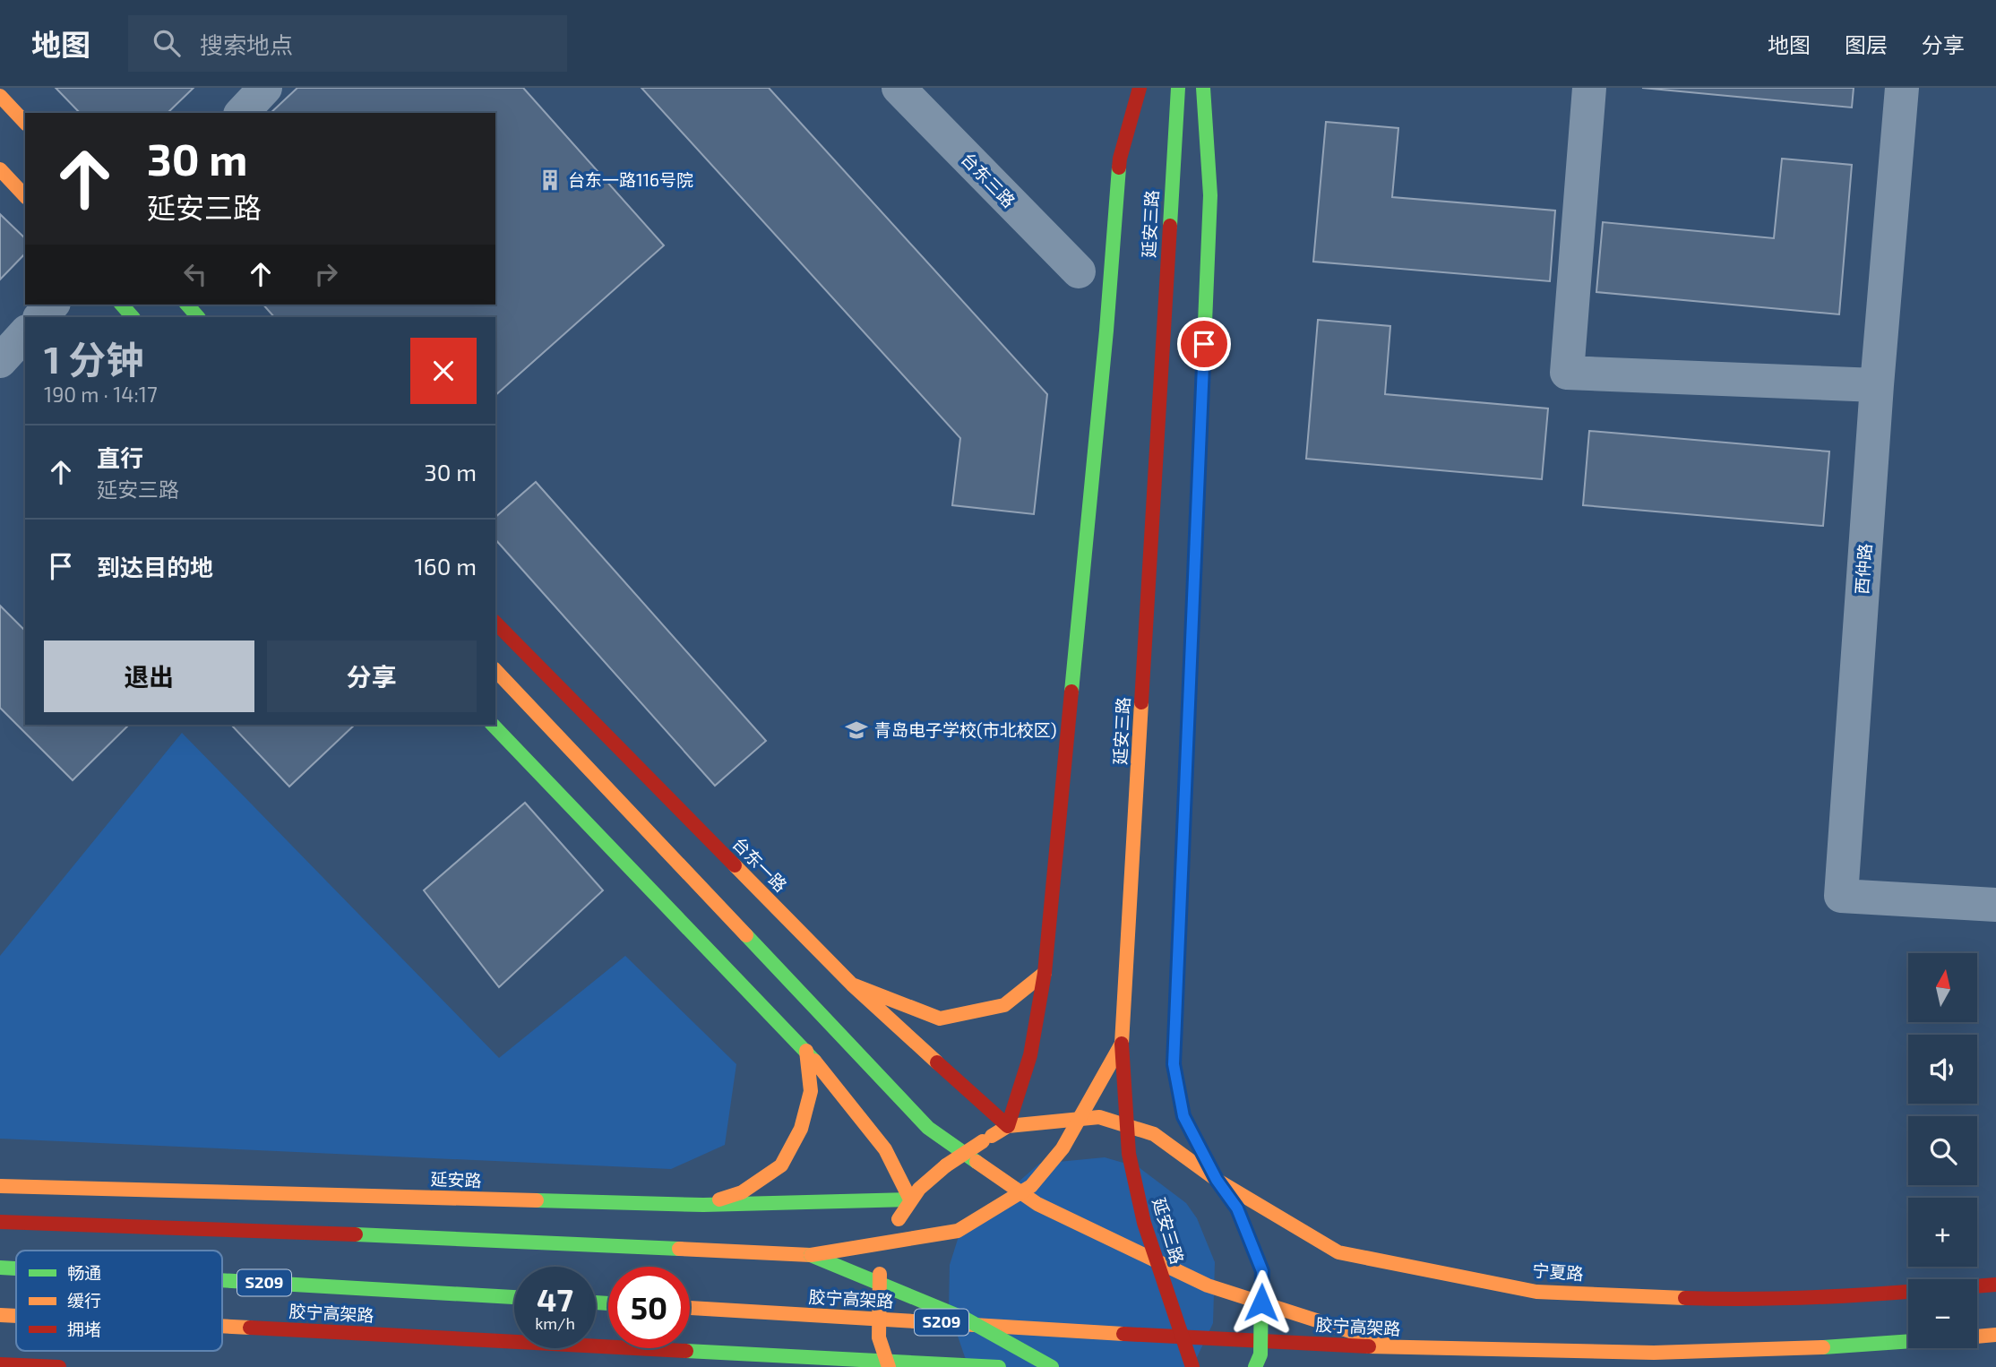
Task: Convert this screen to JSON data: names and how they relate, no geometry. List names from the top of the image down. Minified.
{"streets":{"main road":["延安三路","台东一路","延安路","宁夏路","S209","胶宁高架路"],"street":["台东三路","西仲路"]},"crossings":[["延安三路","台东一路"]],"places":{"building":["台东一路116号院"],"school or university":["青岛电子学校(市北校区)"]},"legend":["畅通","缓行","拥堵"],"north":"top","page":{"header":"地图","search":"搜索地点","nav":["地图","图层","分享"],"turn":["30 m","延安三路"],"heading":["1 分钟","190 m · 14:17"],"list":[{"name":"直行","note":"延安三路","value":"30 m"},{"name":"到达目的地","value":"160 m"}],"buttons":["退出","分享"],"map_buttons":["+","−"],"speed":"47 km/h","limit":"50"}}
